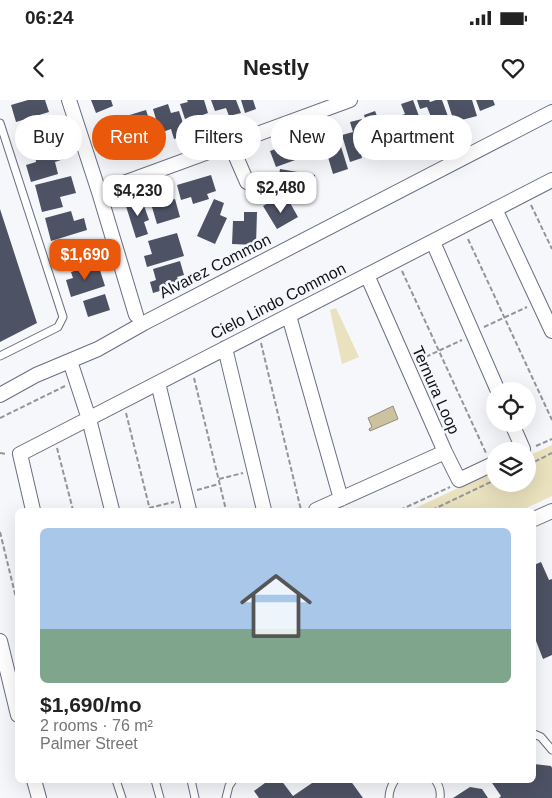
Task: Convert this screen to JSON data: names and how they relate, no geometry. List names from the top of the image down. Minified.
{"streets":{"street":["Alvarez Common","Cielo Lindo Common","Ternura Loop"]},"crossings":[["Cielo Lindo Common","Ternura Loop"]],"page":{"status":"06:24","header":"Nestly","chip":["Buy","Rent","Filters","New","Apartment"],"price":["$2,480","$4,230","$1,690"],"list":[{"name":"$1,690/mo","note":"2 rooms · 76 m² · Palmer Street"}]}}
